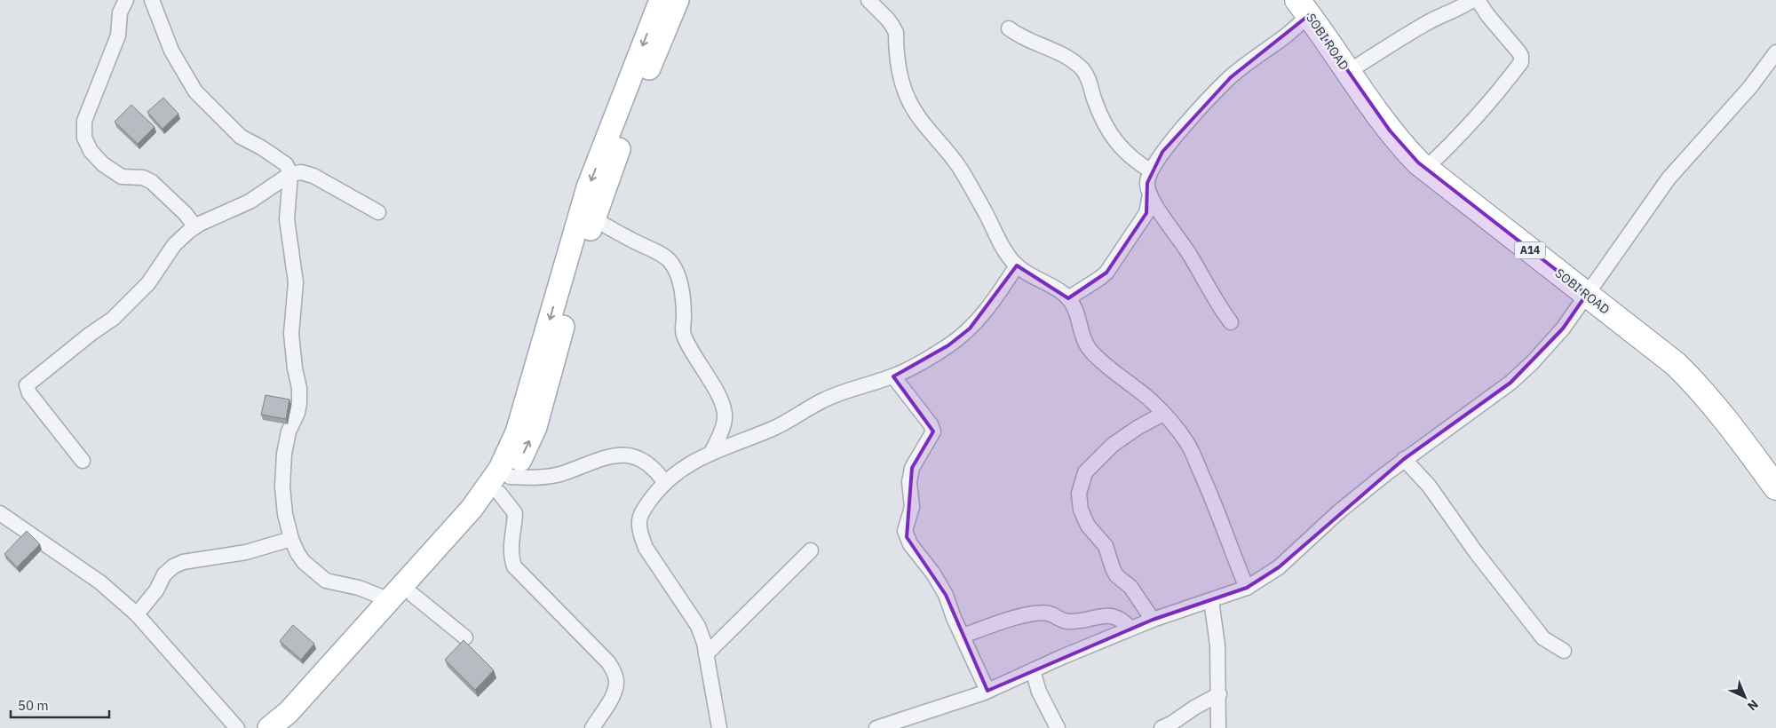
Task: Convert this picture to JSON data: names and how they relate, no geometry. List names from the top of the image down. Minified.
{"streets":{"highway":["SOBI ROAD","A14"]},"scale_bar":"50 m","north":"bottom right"}
